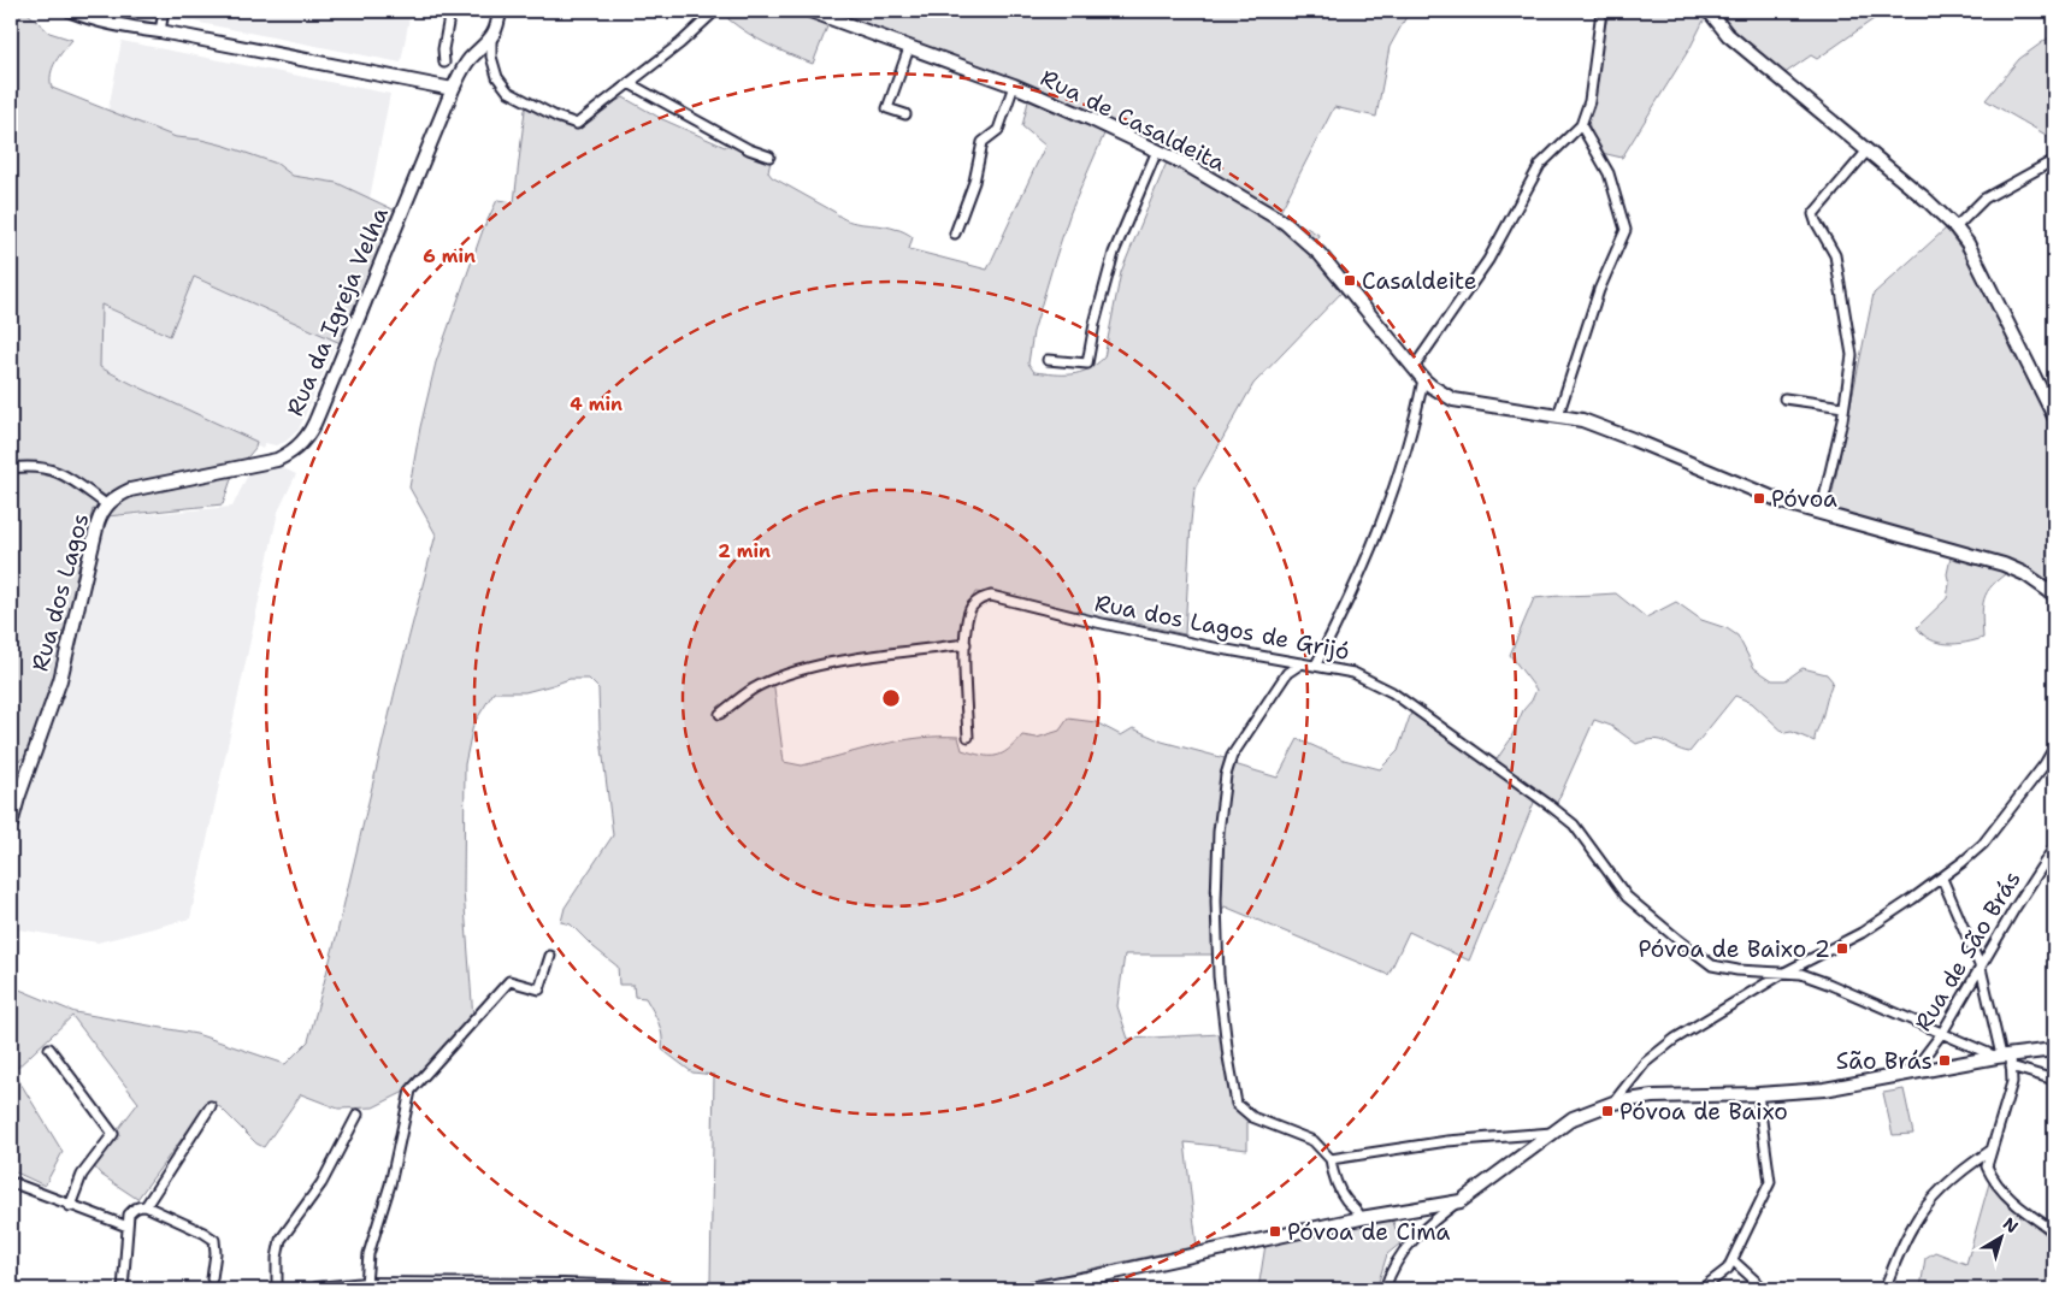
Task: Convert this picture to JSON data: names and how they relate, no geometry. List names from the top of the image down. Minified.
{"streets":{"street":["Rua de Casaldeita","Rua da Igreja Velha","Rua dos Lagos","Rua dos Lagos de Grijó","Rua de São Brás"]},"crossings":[["Rua da Igreja Velha","Rua dos Lagos"],["Rua dos Lagos de Grijó","Rua de São Brás"]],"places":{"transit":["Casaldeite","Póvoa","Póvoa de Baixo 2","São Brás","Póvoa de Baixo","Póvoa de Cima"]},"north":"top right","rings":["6 min","4 min","2 min"]}
